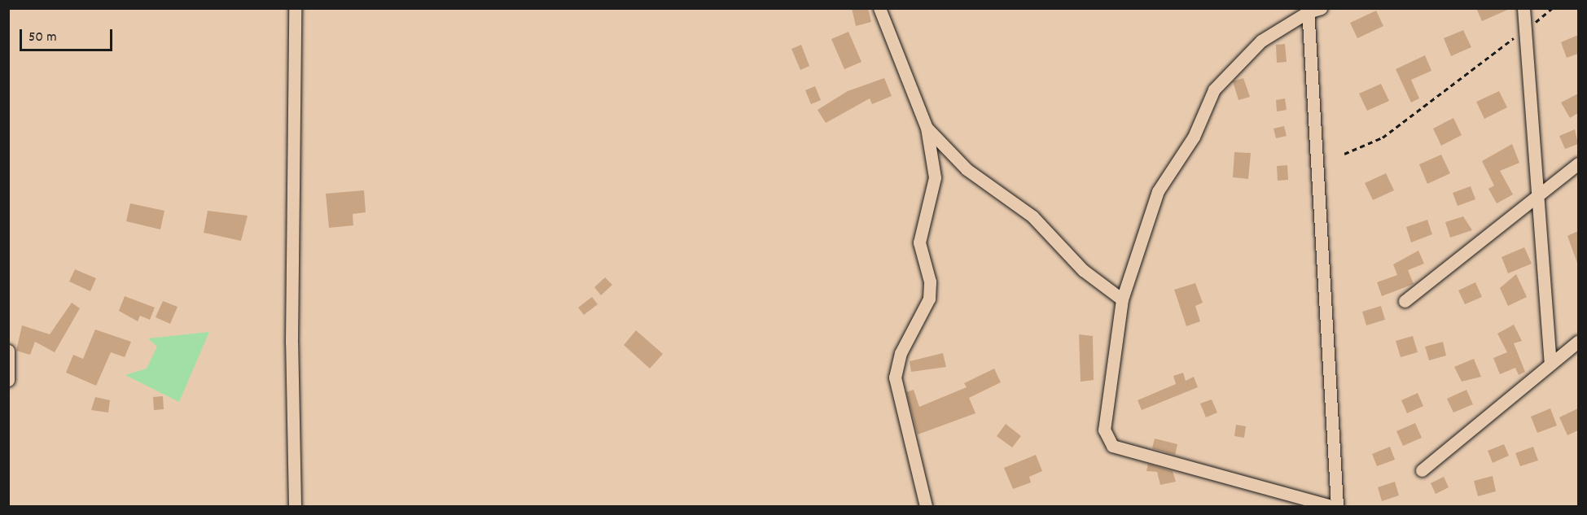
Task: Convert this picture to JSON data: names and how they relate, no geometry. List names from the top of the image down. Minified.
{"scale_bar":"50 m"}
